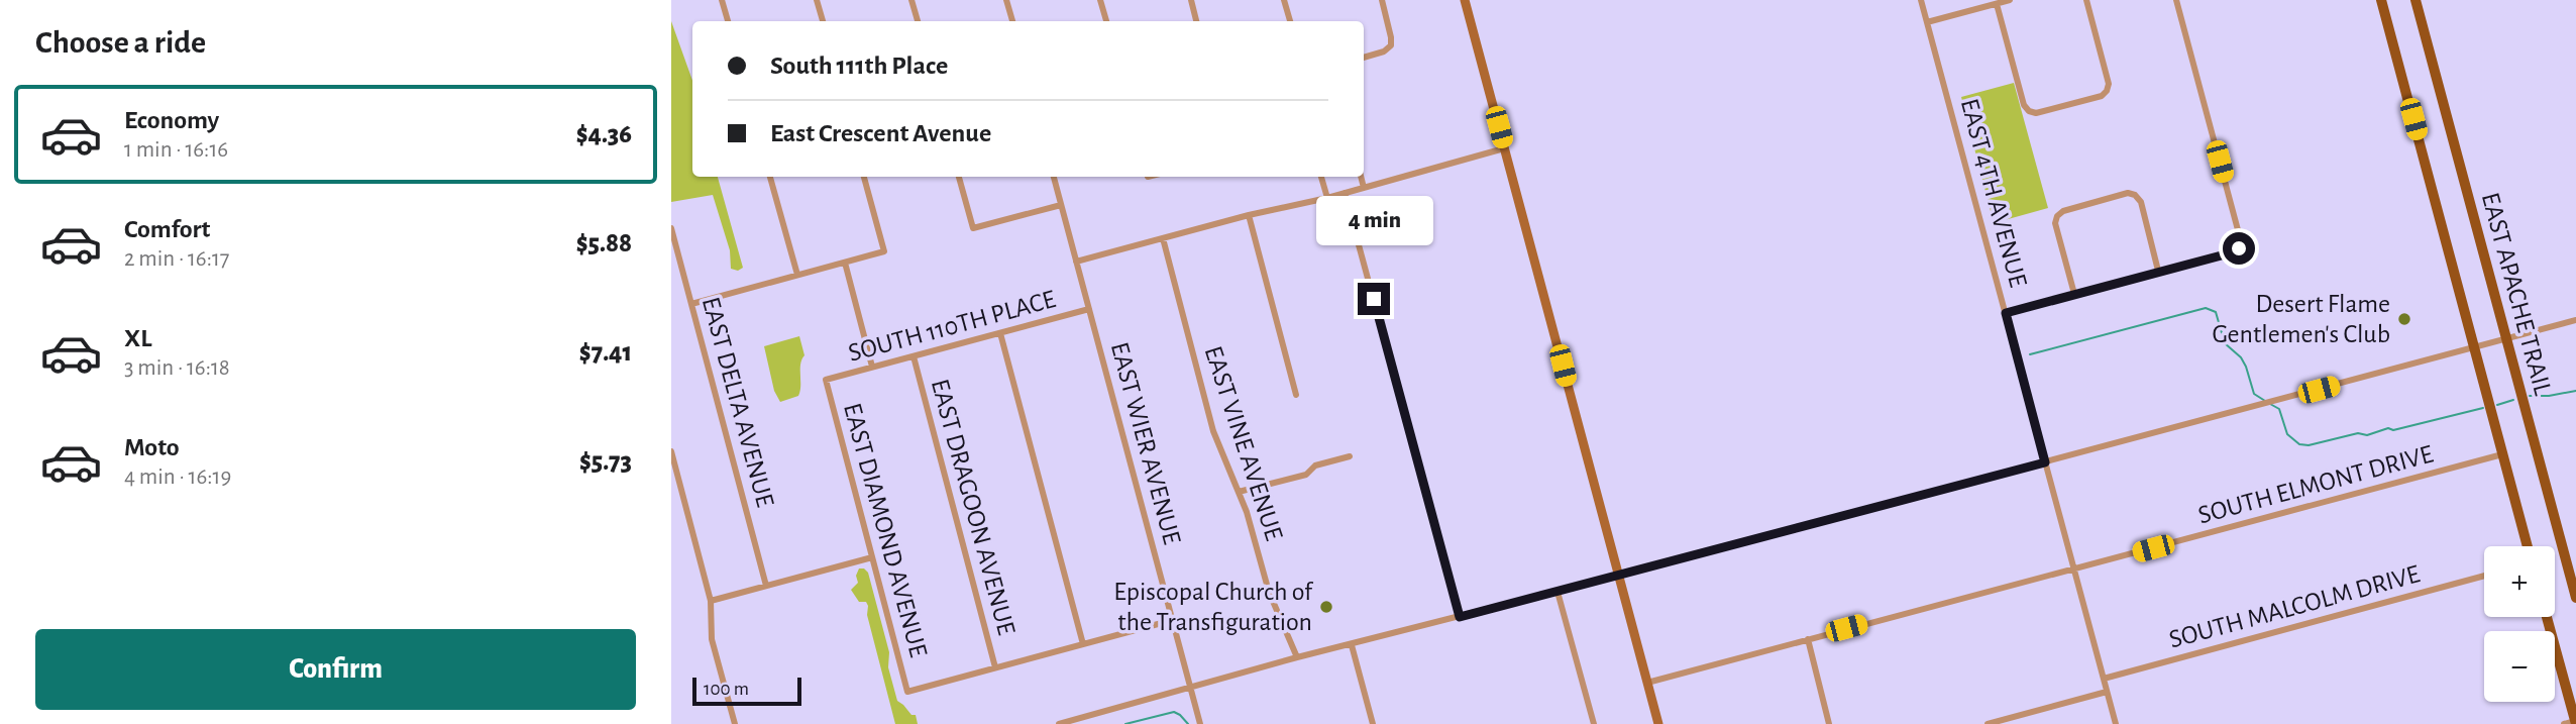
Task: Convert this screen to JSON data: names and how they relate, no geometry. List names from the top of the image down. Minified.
{"streets":{"main road":["EAST APACHE TRAIL"],"street":["EAST 4TH AVENUE","SOUTH 110TH PLACE","EAST DELTA AVENUE","EAST WIER AVENUE","EAST VINE AVENUE","SOUTH ELMONT DRIVE","EAST DRAGOON AVENUE","EAST DIAMOND AVENUE","SOUTH MALCOLM DRIVE"]},"crossings":[["EAST 4TH AVENUE","SOUTH ELMONT DRIVE"],["EAST 4TH AVENUE","SOUTH MALCOLM DRIVE"],["EAST APACHE TRAIL","SOUTH ELMONT DRIVE"],["SOUTH 110TH PLACE","EAST WIER AVENUE"],["SOUTH 110TH PLACE","EAST DRAGOON AVENUE"],["SOUTH 110TH PLACE","EAST DIAMOND AVENUE"],["EAST DRAGOON AVENUE","EAST DIAMOND AVENUE"]],"places":["Desert Flame Gentlemen's Club","Episcopal Church of the Transfiguration"],"scale_bar":"100 m","page":{"heading":"Choose a ride","banner":["South 111th Place","East Crescent Avenue"],"list":[{"name":"Economy","note":"1 min · 16:16","value":"$4.36"},{"name":"Comfort","note":"2 min · 16:17","value":"$5.88"},{"name":"XL","note":"3 min · 16:18","value":"$7.41"},{"name":"Moto","note":"4 min · 16:19","value":"$5.73"}],"bubble":"4 min","map_buttons":["+","−"],"buttons":"Confirm","scale":"100 m"}}
